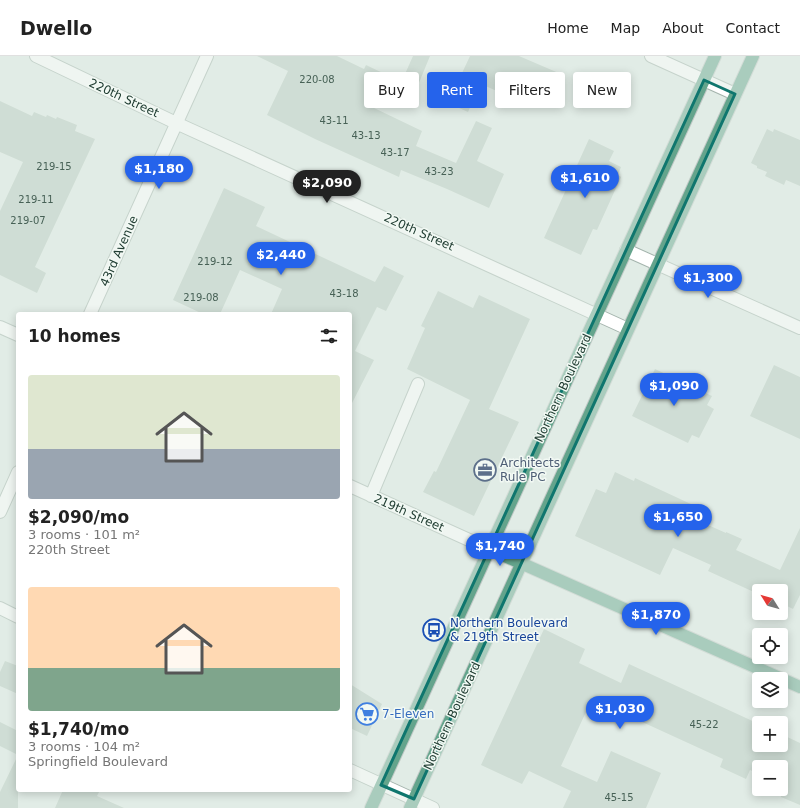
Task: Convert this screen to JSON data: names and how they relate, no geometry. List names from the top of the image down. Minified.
{"streets":{"main road":["Northern Boulevard"],"street":["220th Street","43rd Avenue","219th Street"]},"crossings":[["220th Street","43rd Avenue"],["220th Street","Northern Boulevard"],["Northern Boulevard","219th Street"]],"places":{"office":["Architects Rule PC"],"bus stop":["Northern Boulevard & 219th Street"],"supermarket":["7-Eleven"]},"house_numbers":["220-08","43-11","43-13","43-17","219-15","43-23","219-11","219-07","219-12","43-18","219-08","45-22","45-15"],"north":"top left","page":{"header":"Dwello","nav":["Home","Map","About","Contact"],"chip":["Buy","Rent","Filters","New"],"price":["$1,180","$1,610","$2,090","$2,440","$1,300","$1,090","$1,650","$1,740","$1,870","$1,030"],"heading":"10 homes","list":[{"name":"$2,090/mo","note":"3 rooms · 101 m² · 220th Street"},{"name":"$1,740/mo","note":"3 rooms · 104 m² · Springfield Boulevard"}],"map_buttons":["+","−"]}}
